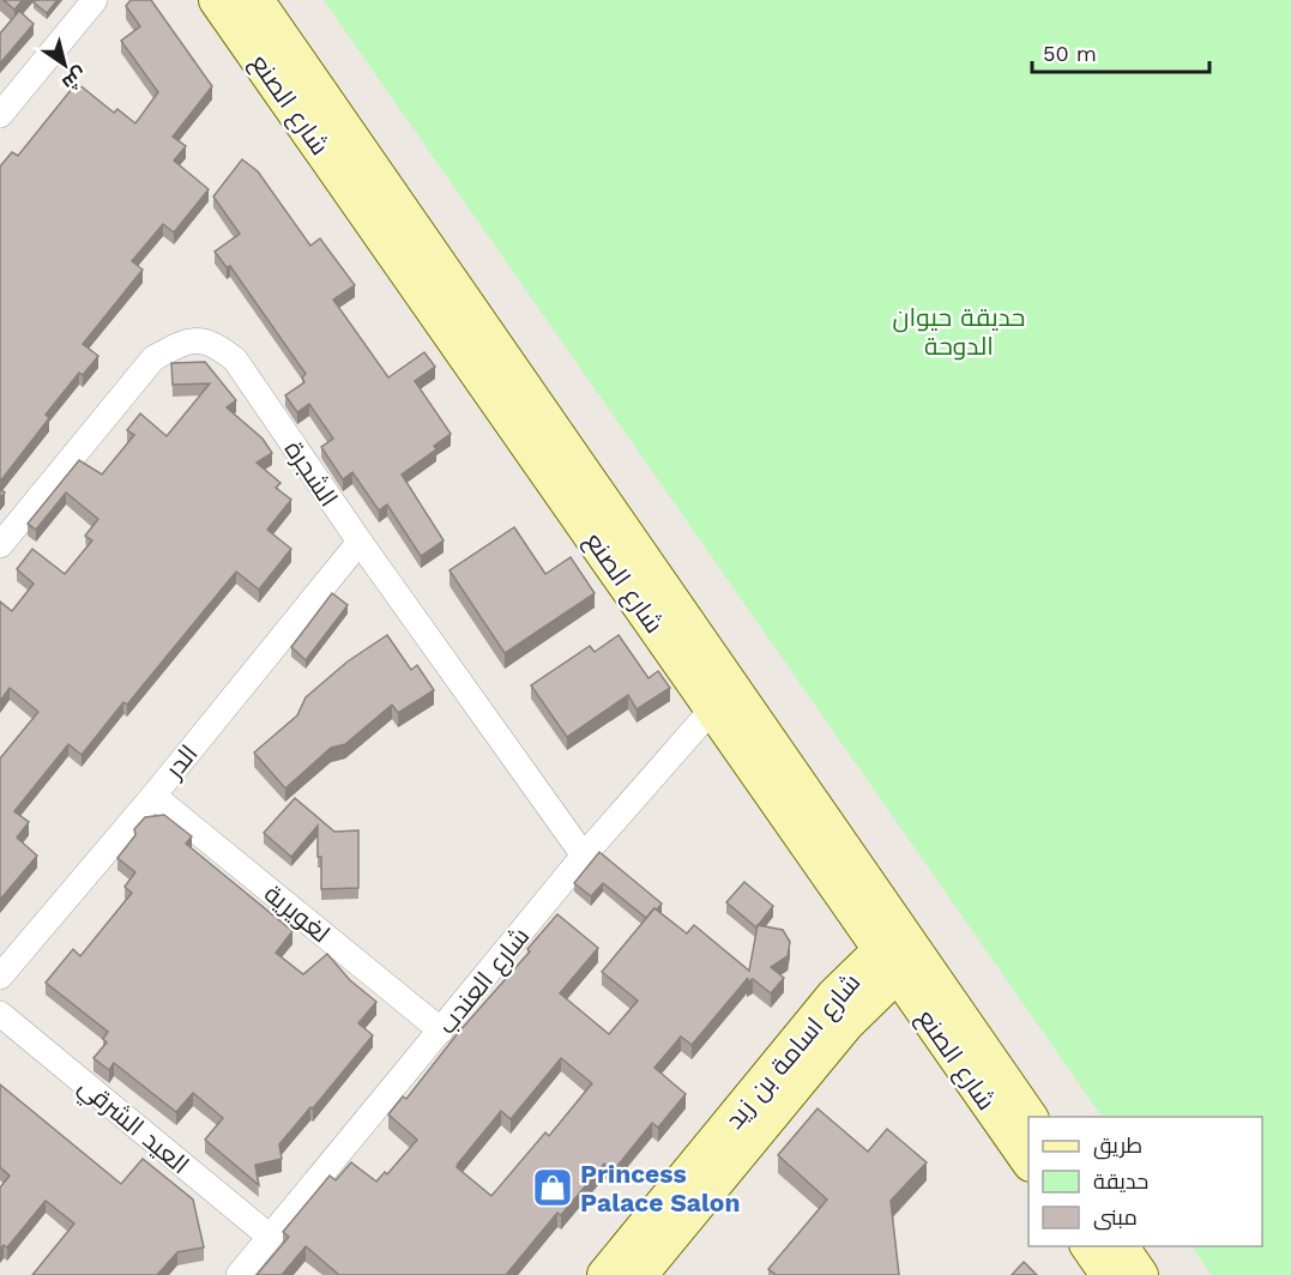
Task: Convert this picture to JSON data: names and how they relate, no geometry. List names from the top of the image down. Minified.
{"streets":{"street":["شارع الصنع","الشجرة","الدر","لغويرية","شارع العندب","شارع اسامة بن زيد","العيد الشرقي"]},"crossings":[["شارع الصنع","شارع العندب"],["شارع الصنع","شارع اسامة بن زيد"],["الشجرة","الدر"],["الشجرة","شارع العندب"],["الدر","لغويرية"],["لغويرية","شارع العندب"],["شارع العندب","العيد الشرقي"]],"parks":["حديقة حيوان الدوحة"],"places":{"shop":["Princess Palace Salon"]},"legend":["طريق","حديقة","مبنى"],"scale_bar":"50 m","north":"bottom right"}
